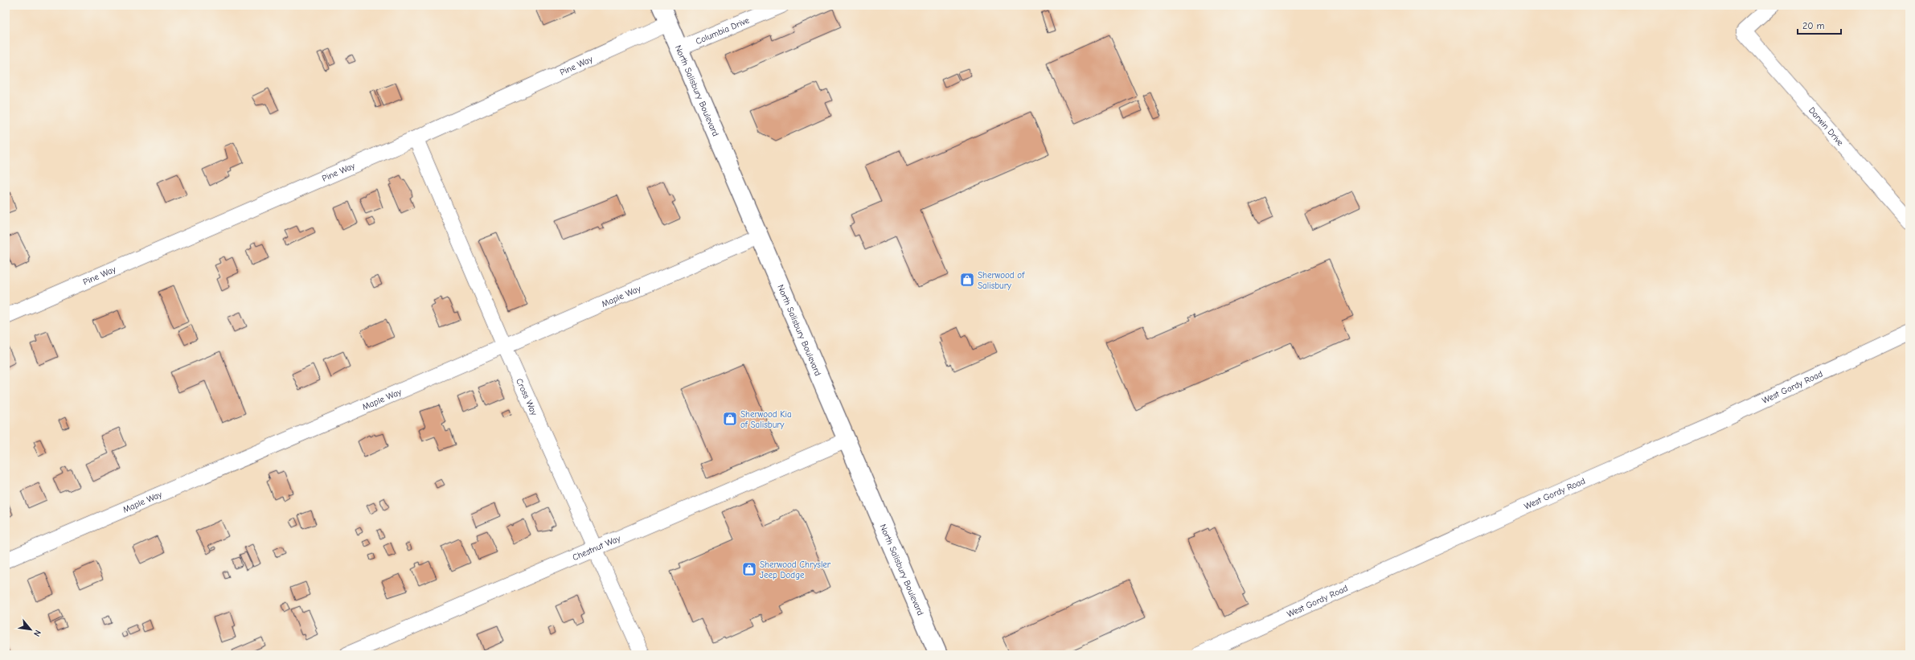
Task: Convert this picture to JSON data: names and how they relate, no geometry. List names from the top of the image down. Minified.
{"streets":{"main road":["North Salisbury Boulevard"],"street":["Columbia Drive","Pine Way","Darwin Drive","Maple Way","West Gordy Road","Cross Way","Chestnut Way"]},"crossings":[["Columbia Drive","North Salisbury Boulevard"],["Pine Way","North Salisbury Boulevard"],["Pine Way","Cross Way"],["North Salisbury Boulevard","Maple Way"],["North Salisbury Boulevard","Chestnut Way"],["Maple Way","Cross Way"],["Cross Way","Chestnut Way"]],"places":{"shop":["Sherwood of Salisbury","Sherwood Kia of Salisbury","Sherwood Chrysler Jeep Dodge"]},"scale_bar":"20 m","north":"bottom right"}
